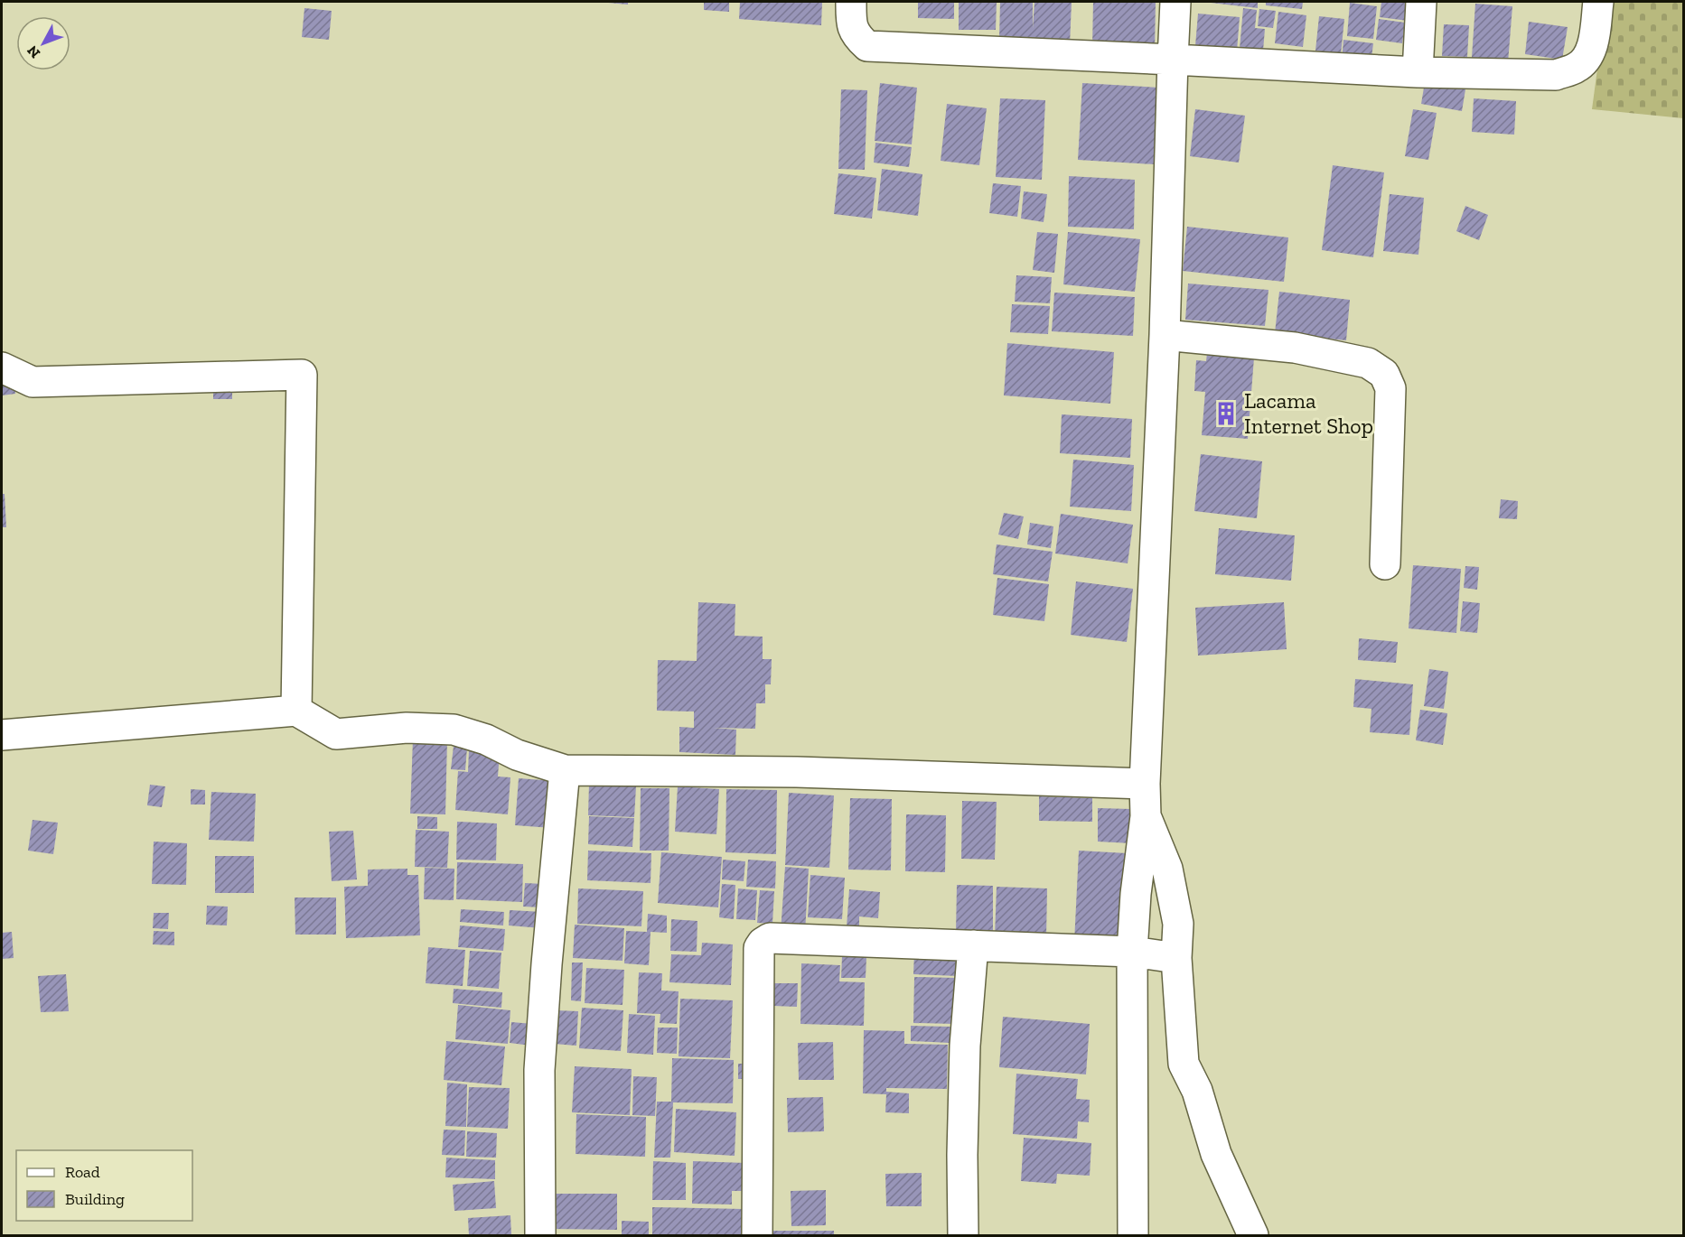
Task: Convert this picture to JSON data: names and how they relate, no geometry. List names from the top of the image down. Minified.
{"places":{"building":["Lacama Internet Shop"]},"legend":["Road","Building"],"north":"bottom left"}
